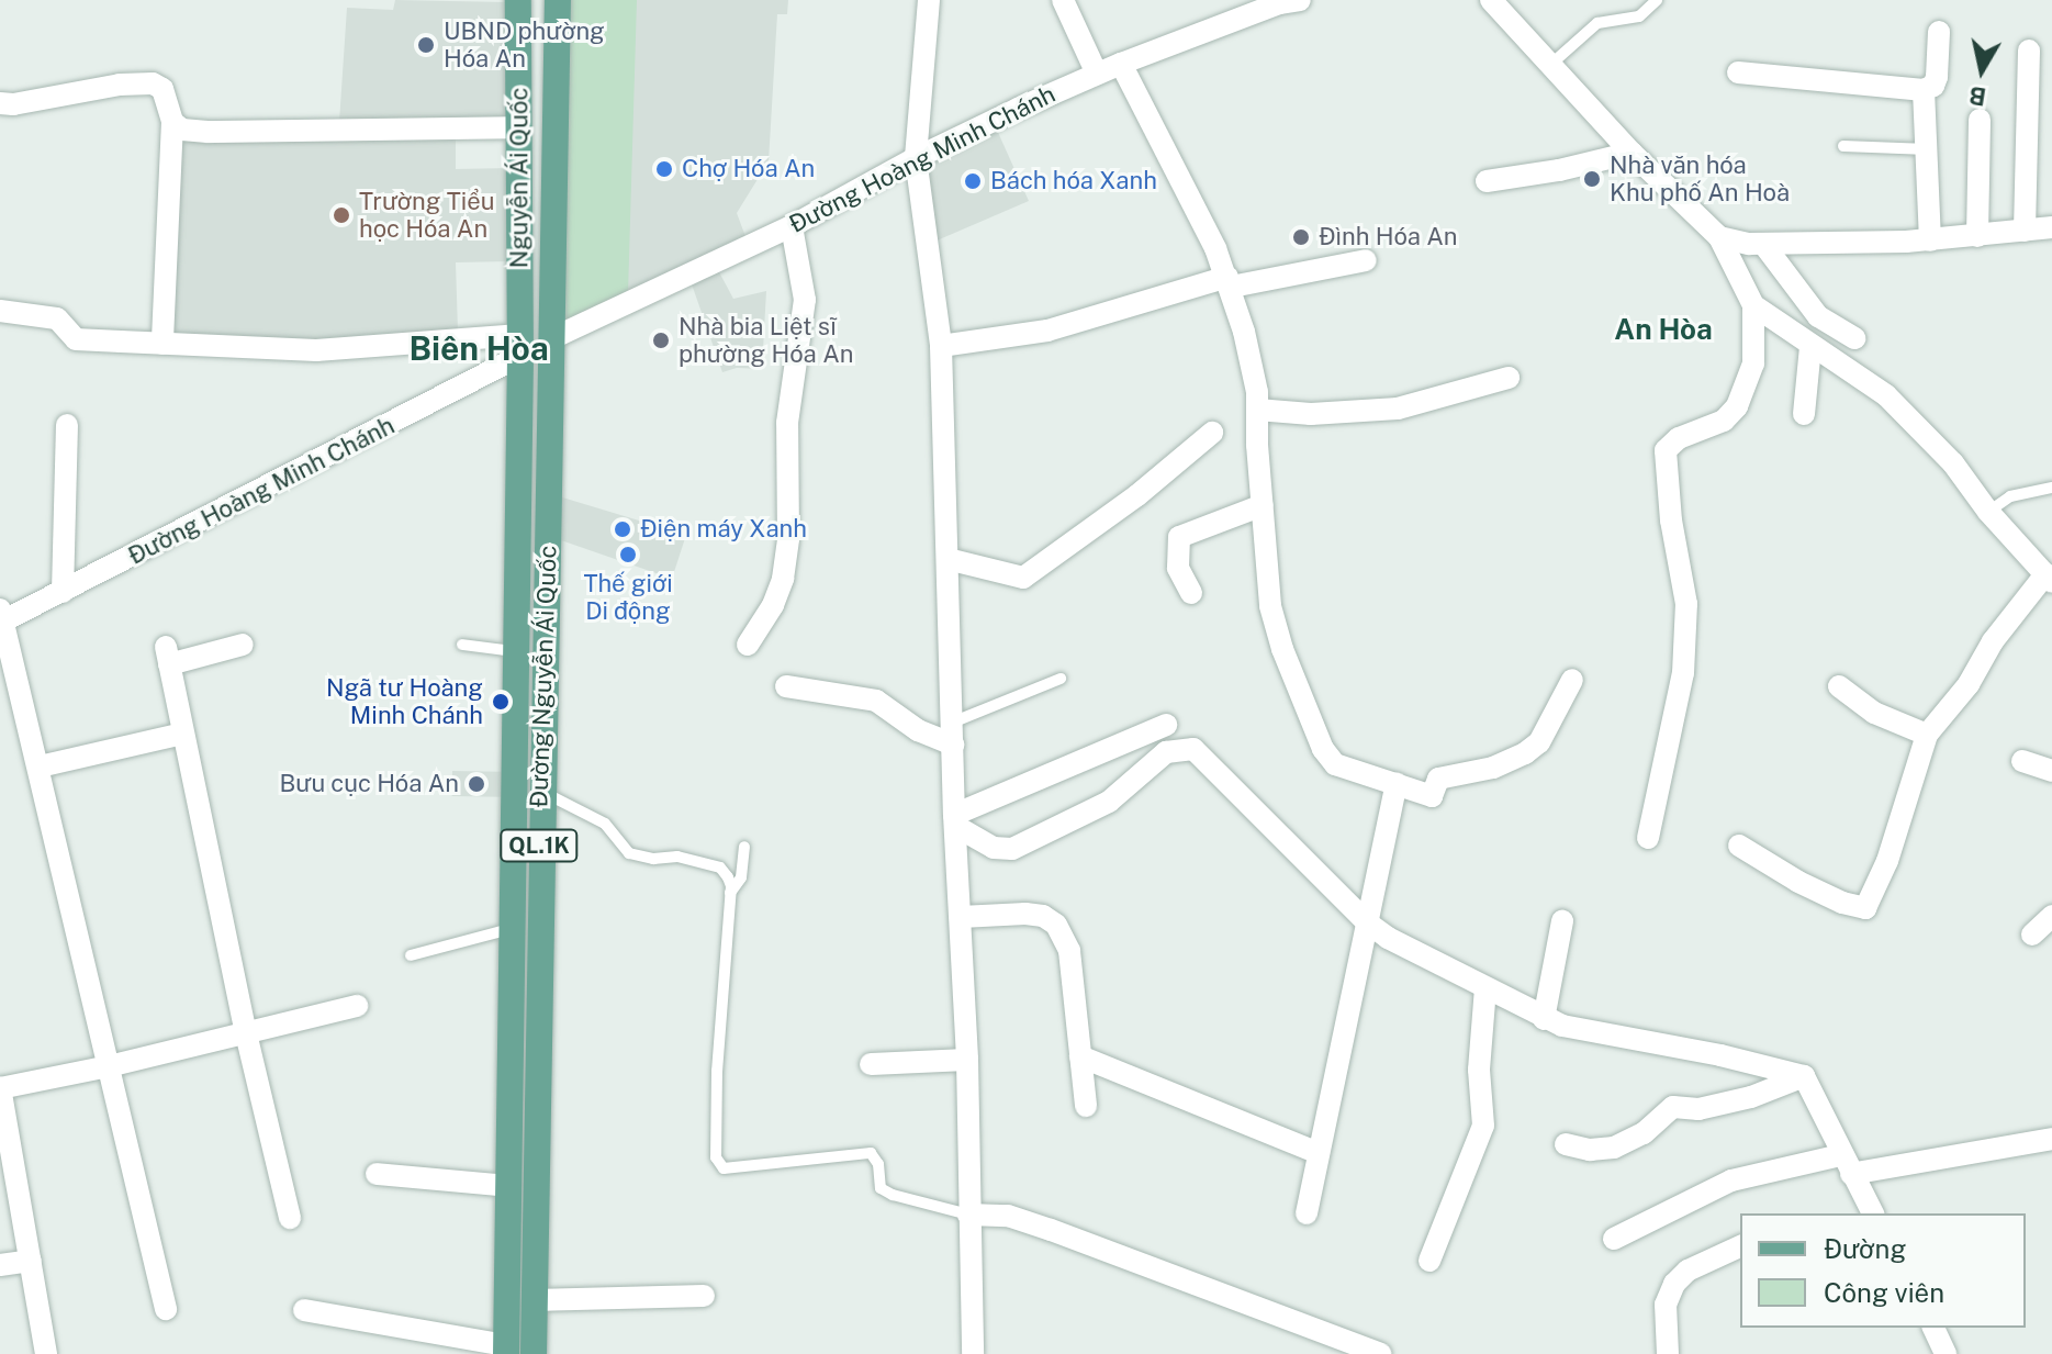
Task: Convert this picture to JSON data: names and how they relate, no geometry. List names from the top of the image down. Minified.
{"streets":{"main road":["Nguyễn Ái Quốc","Đường Nguyễn Ái Quốc","QL.1K"],"street":["Đường Hoàng Minh Chánh"]},"crossings":[["Đường Hoàng Minh Chánh","Nguyễn Ái Quốc"],["Đường Hoàng Minh Chánh","Đường Nguyễn Ái Quốc"],["Nguyễn Ái Quốc","Đường Nguyễn Ái Quốc"]],"districts":["An Hòa","Biên Hòa"],"places":["UBND phường Hóa An","Chợ Hóa An","Nhà văn hóa Khu phố An Hoà","Bách hóa Xanh","Trường Tiểu học Hóa An","Đình Hóa An","Nhà bia Liệt sĩ phường Hóa An","Điện máy Xanh","Thế giới Di động","Ngã tư Hoàng Minh Chánh","Bưu cục Hóa An"],"legend":["Đường","Công viên"],"north":"bottom"}
